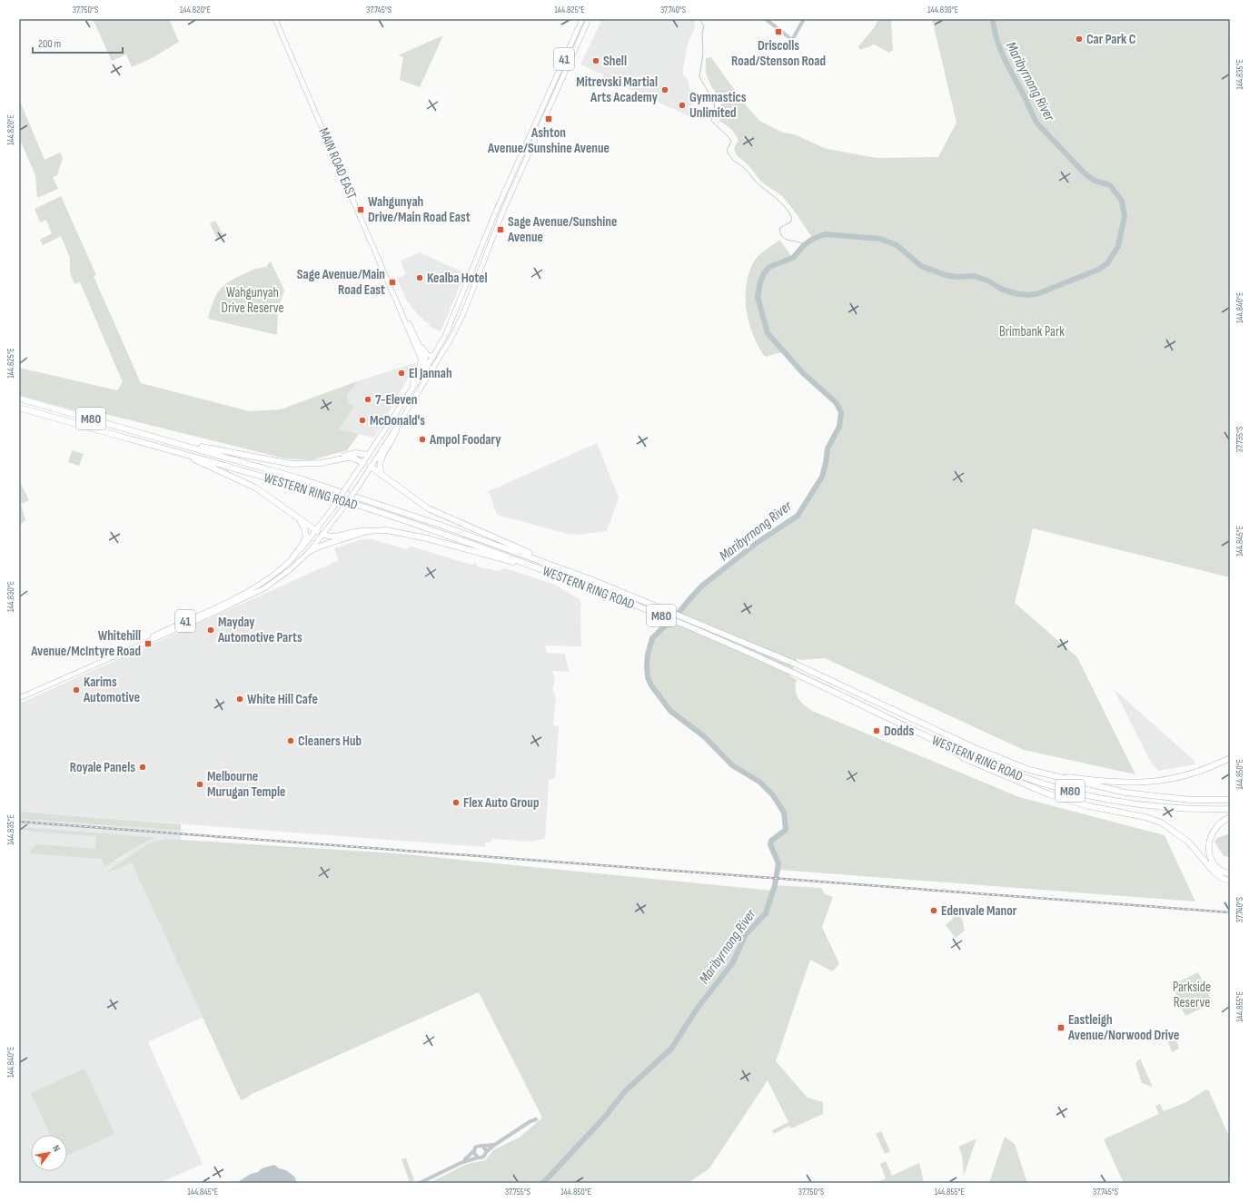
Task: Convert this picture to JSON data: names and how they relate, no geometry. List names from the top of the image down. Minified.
{"streets":{"highway":["M80","WESTERN RING ROAD"],"main road":["41","MAIN ROAD EAST"]},"crossings":[["41","MAIN ROAD EAST"]],"water":["Maribyrnong River"],"parks":["Wahgunyah Drive Reserve","Brimbank Park","Parkside Reserve"],"places":{"transit":["Driscolls Road/Stenson Road","Ashton Avenue/Sunshine Avenue","Wahgunyah Drive/Main Road East","Sage Avenue/Sunshine Avenue","Sage Avenue/Main Road East","Whitehill Avenue/McIntyre Road","Eastleigh Avenue/Norwood Drive"],"other":["Car Park C","Shell","Mitrevski Martial Arts Academy","Gymnastics Unlimited","Kealba Hotel","El Jannah","7-Eleven","McDonald's","Ampol Foodary","Mayday Automotive Parts","Karims Automotive","White Hill Cafe","Dodds","Cleaners Hub","Royale Panels","Melbourne Murugan Temple","Flex Auto Group","Edenvale Manor"]},"scale_bar":"200 m","north":"top right","coordinates":["37.750°S","144.820°E","37.745°S","144.825°E","37.740°S","144.830°E","144.835°E","144.840°E","37.735°S","144.845°E","144.850°E","144.855°E","37.755°S"]}
